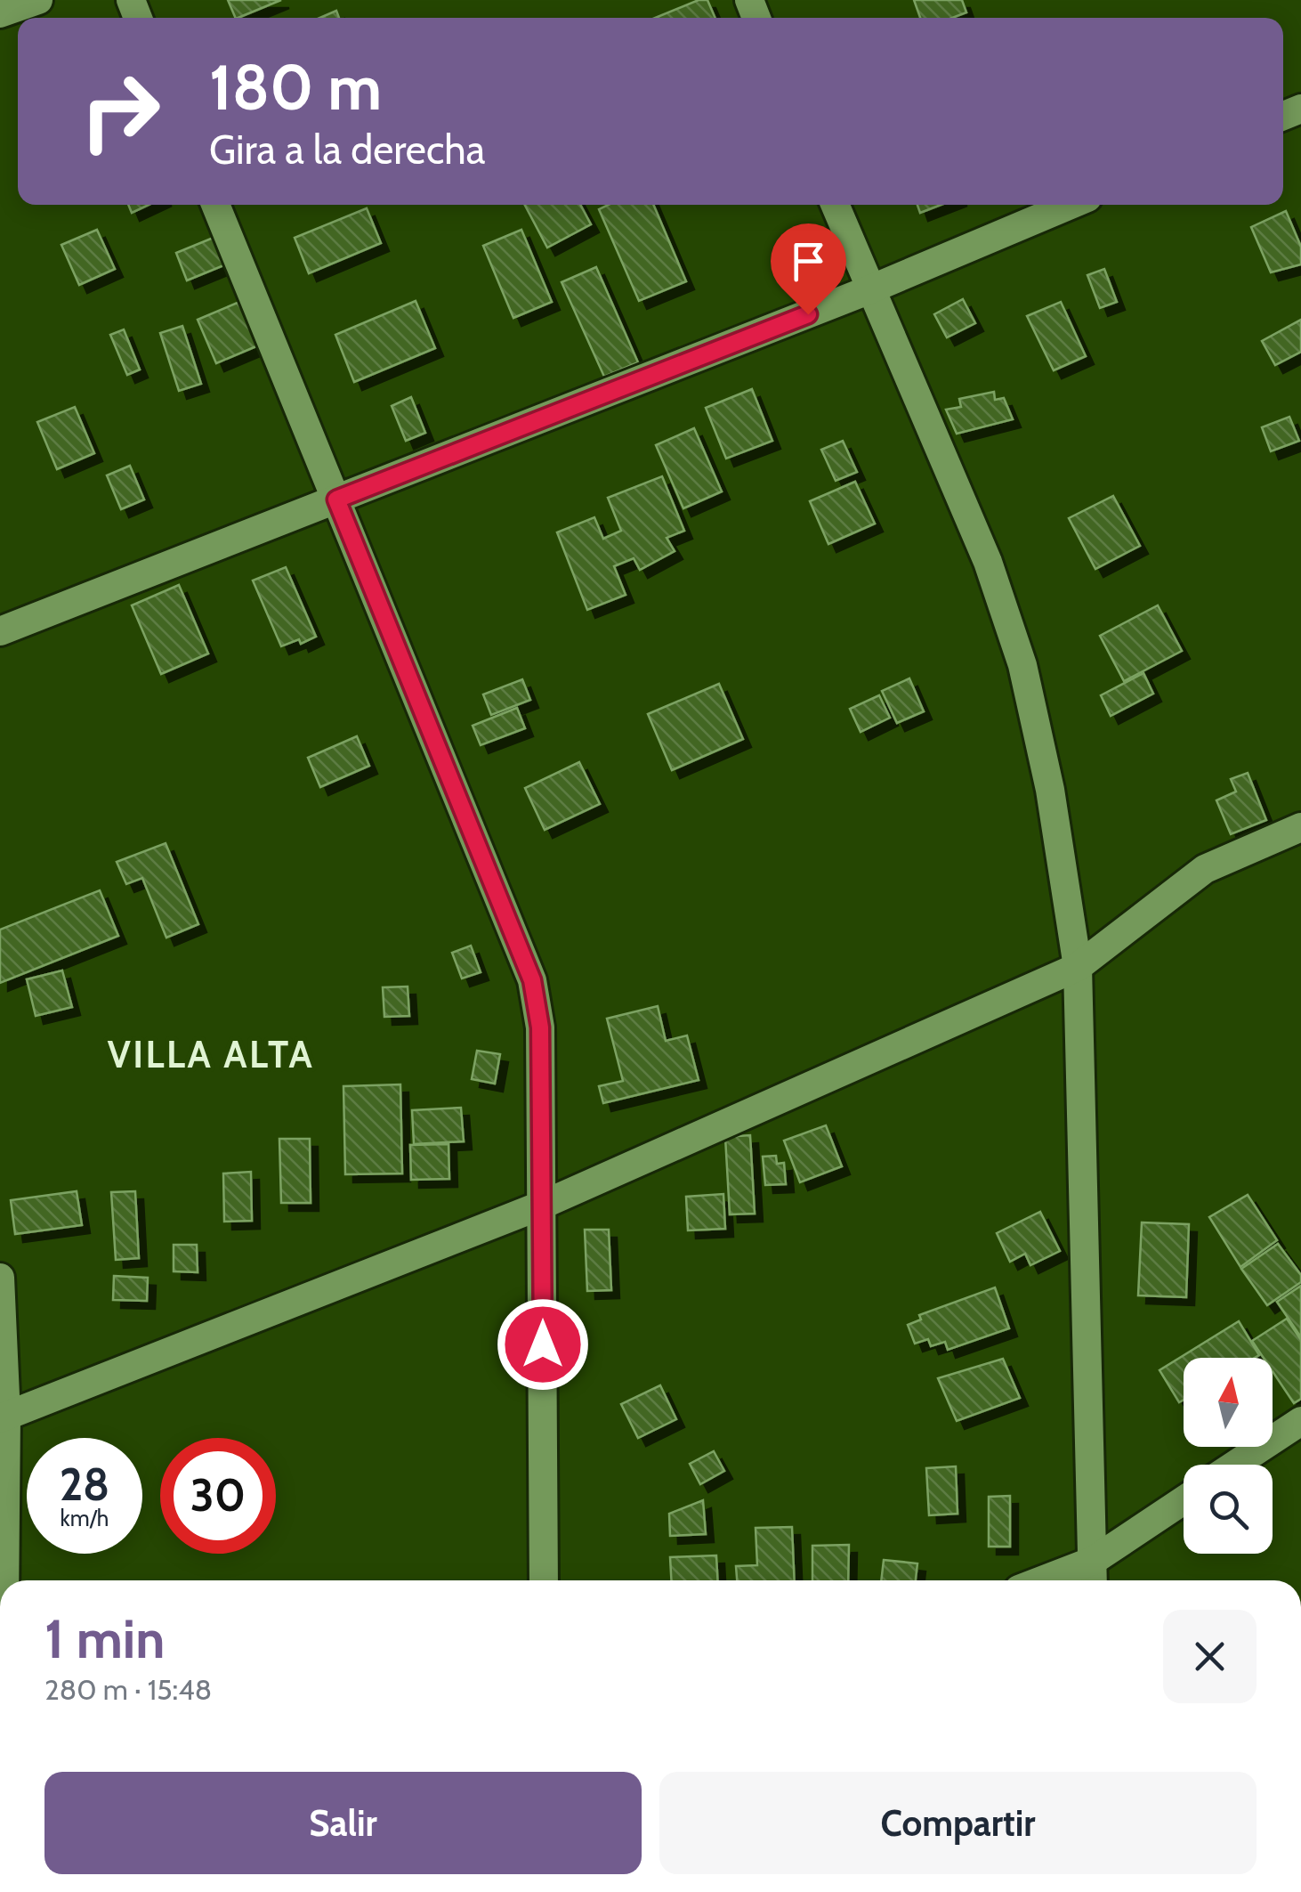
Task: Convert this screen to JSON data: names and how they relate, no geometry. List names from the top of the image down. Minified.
{"districts":["VILLA ALTA"],"north":"top","page":{"turn":["180 m","Gira a la derecha"],"speed":"28 km/h","limit":"30","heading":["1 min","280 m · 15:48"],"buttons":["Salir","Compartir"]}}
